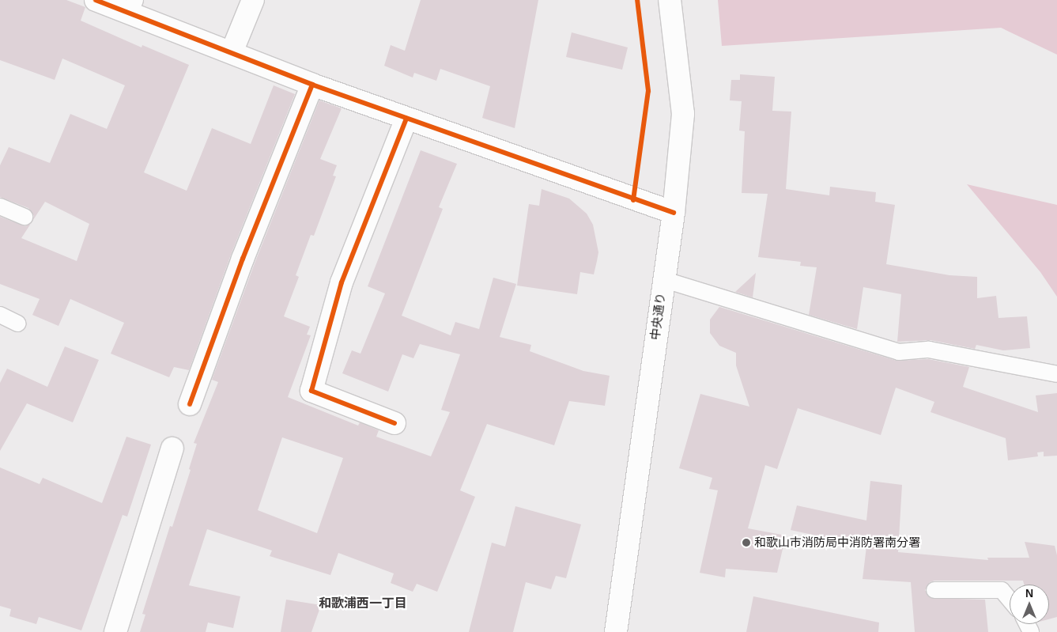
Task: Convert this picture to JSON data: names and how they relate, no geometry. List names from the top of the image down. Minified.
{"streets":{"main road":["中央通り"]},"districts":["和歌浦西一丁目"],"places":["和歌山市消防局中消防署南分署"],"north":"top"}
